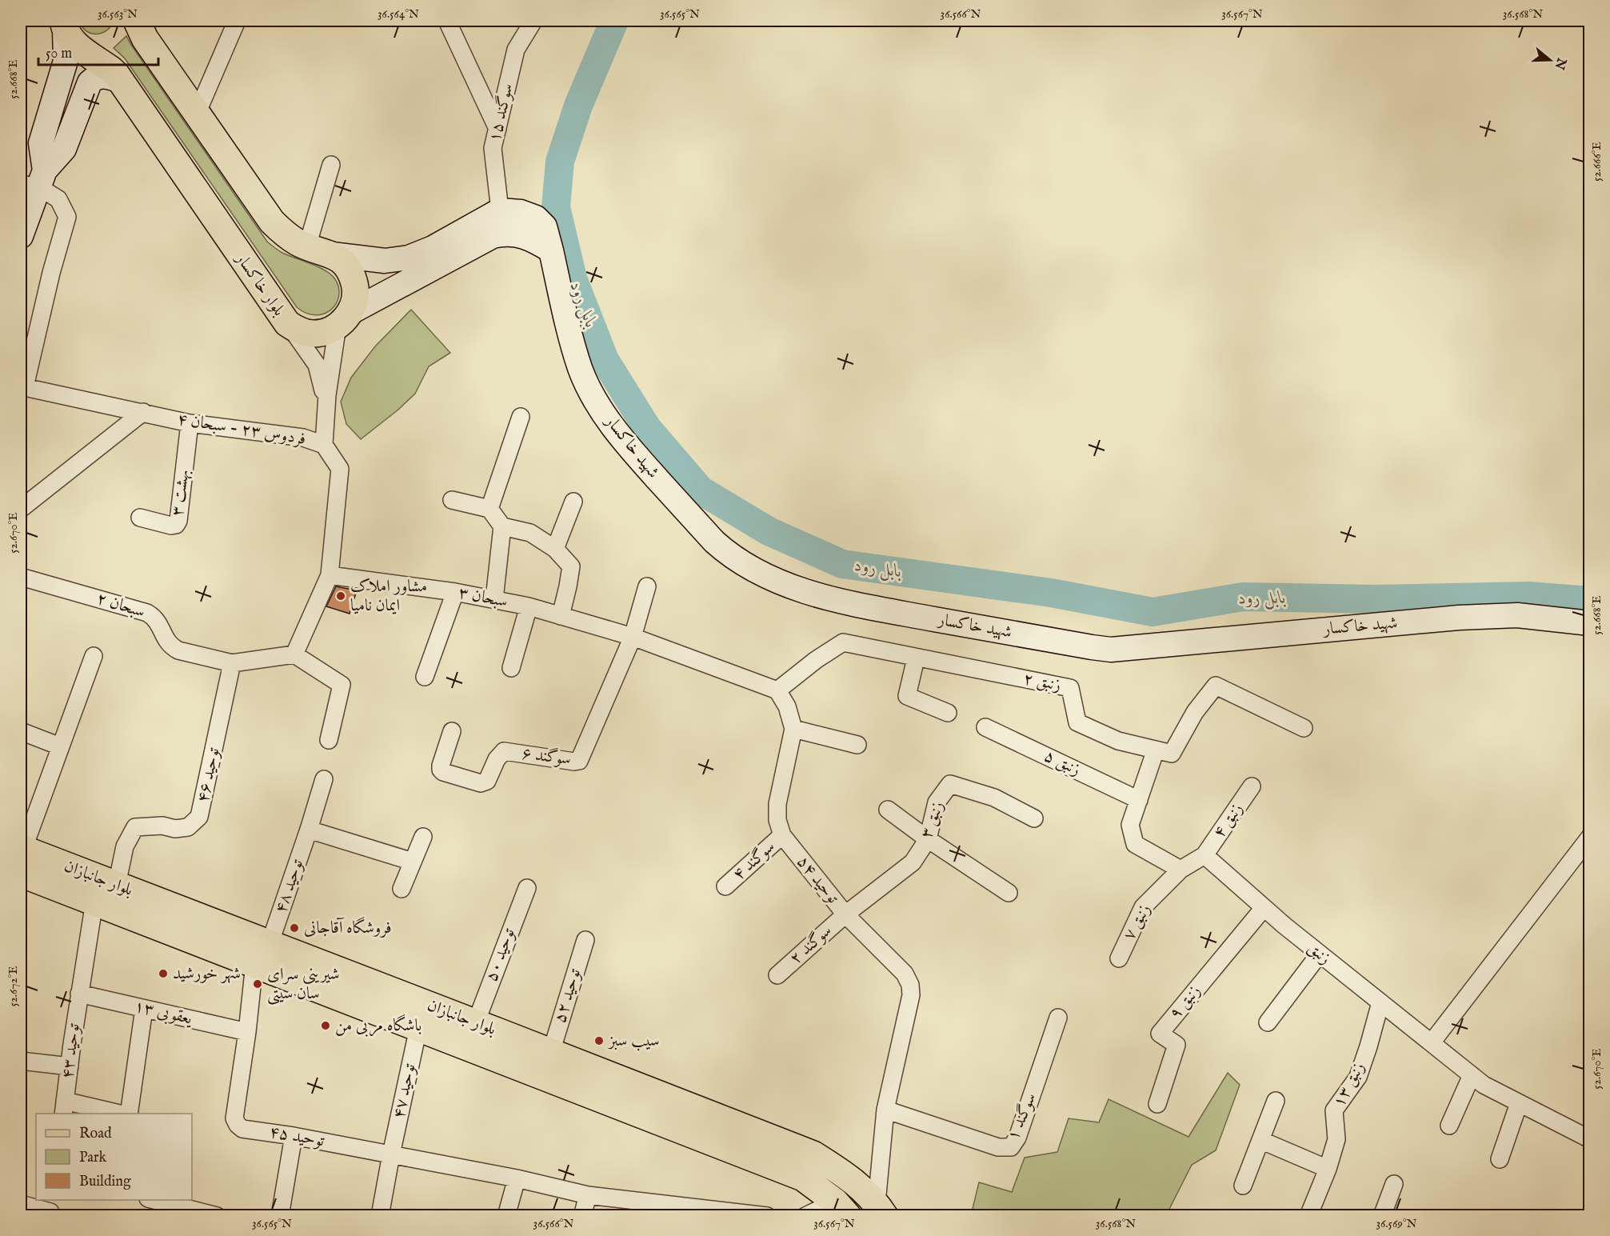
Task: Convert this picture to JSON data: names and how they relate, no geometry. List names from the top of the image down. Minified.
{"streets":{"main road":["بلوار خاکسار","شهید خاکسار","بلوار جانبازان"],"street":["سوگند ۱۵","فردوس ۲۳ - سبحان ۴","بهشت ۳","سبحان ۳","سبحان ۲","زنبق ۲","سوگند ۶","زنبق ۵","توحید ۴۶","زنبق ۳","زنبق ۴","سوگند ۴","توحید ۵۴","توحید ۴۸","زنبق ۷","سوگند ۲","زنبق","توحید ۵۰","توحید ۵۲","زنبق ۹","یعقوبی ۱۳","توحید ۴۳","زنبق ۱۳","توحید ۴۷","سوگند ۱","توحید ۴۵"]},"crossings":[["سوگند ۱۵","شهید خاکسار"],["فردوس ۲۳ - سبحان ۴","بهشت ۳"],["فردوس ۲۳ - سبحان ۴","سبحان ۳"],["سبحان ۳","سوگند ۶"],["سبحان ۲","توحید ۴۶"],["زنبق ۲","توحید ۵۴"],["توحید ۴۶","بلوار جانبازان"],["زنبق ۳","توحید ۵۴"],["زنبق ۳","سوگند ۲"],["زنبق ۴","زنبق"],["سوگند ۴","توحید ۵۴"],["بلوار جانبازان","توحید ۵۴"],["بلوار جانبازان","توحید ۴۸"],["بلوار جانبازان","توحید ۵۰"],["بلوار جانبازان","توحید ۵۲"],["بلوار جانبازان","توحید ۴۳"],["بلوار جانبازان","توحید ۴۷"],["بلوار جانبازان","توحید ۴۵"],["توحید ۵۴","سوگند ۲"],["توحید ۵۴","سوگند ۱"],["توحید ۴۸","توحید ۴۵"],["زنبق","زنبق ۹"],["زنبق","زنبق ۱۳"],["یعقوبی ۱۳","توحید ۴۳"],["یعقوبی ۱۳","توحید ۴۵"],["توحید ۴۷","توحید ۴۵"]],"water":["بابل رود"],"places":["مشاور املاک ایمان نامیا","فروشگاه آقاجانی","شهر خورشید","شیرینی سرای سان سیتی","باشگاه مربی من","سیب سبز"],"legend":["Road","Park","Building"],"scale_bar":"50 m","north":"right","coordinates":["36.563°N","36.564°N","36.565°N","36.566°N","36.567°N","36.568°N","52.668°E","52.666°E","52.670°E","52.672°E","36.569°N"]}
